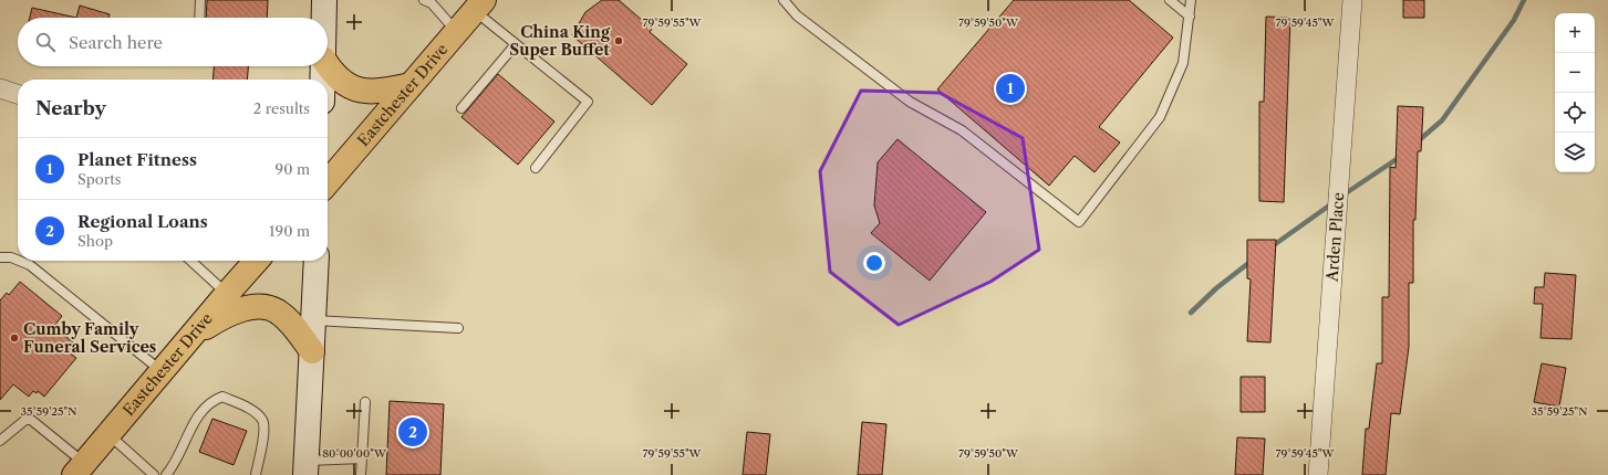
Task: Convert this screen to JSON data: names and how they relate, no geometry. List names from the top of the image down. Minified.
{"streets":{"main road":["Eastchester Drive"],"street":["Arden Place"]},"places":["China King Super Buffet","Cumby Family Funeral Services"],"page":{"map_buttons":["+","−"],"search":"Search here","pins":["1","2"],"heading":["Nearby","2 results"],"list":[{"mark":"1","name":"Planet Fitness","note":"Sports","value":"90 m"},{"mark":"2","name":"Regional Loans","note":"Shop","value":"190 m"}]},"coordinates":["79°59'55\"W","79°59'50\"W","79°59'45\"W","35°59'25\"N","80°00'00\"W"]}
